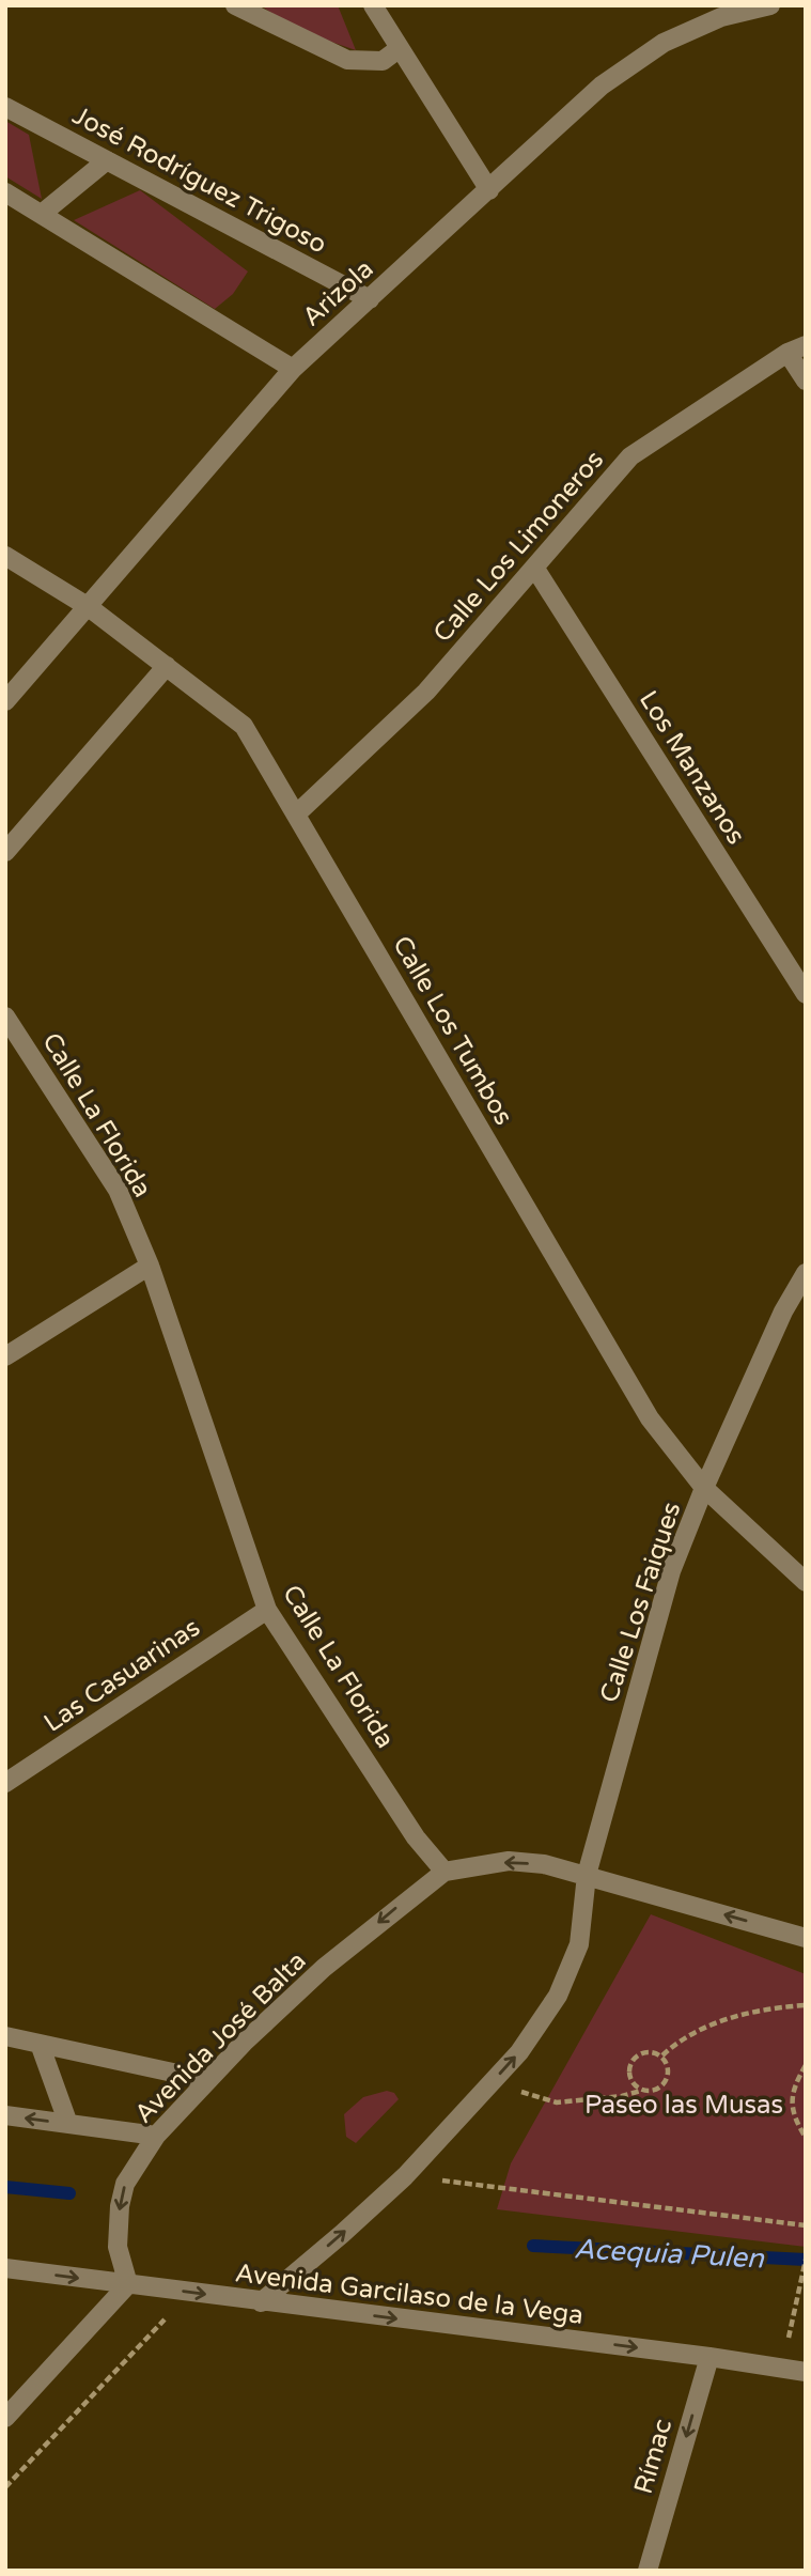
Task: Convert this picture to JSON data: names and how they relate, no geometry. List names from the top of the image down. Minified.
{"streets":{"street":["José Rodríguez Trigoso","Arizola","Calle Los Limoneros","Los Manzanos","Calle Los Tumbos","Calle La Florida","Calle Los Faiques","Las Casuarinas","Avenida José Balta","Avenida Garcilaso de la Vega","Rímac"]},"crossings":[["José Rodríguez Trigoso","Arizola"],["Arizola","Calle Los Tumbos"],["Calle Los Limoneros","Los Manzanos"],["Calle Los Limoneros","Calle Los Tumbos"],["Calle Los Tumbos","Calle Los Faiques"],["Calle La Florida","Las Casuarinas"],["Calle La Florida","Avenida José Balta"],["Avenida José Balta","Avenida Garcilaso de la Vega"],["Avenida Garcilaso de la Vega","Rímac"]],"one_way":["Avenida José Balta","Avenida Garcilaso de la Vega","Rímac"],"water":["Acequia Pulen"],"parks":["Paseo las Musas"]}
